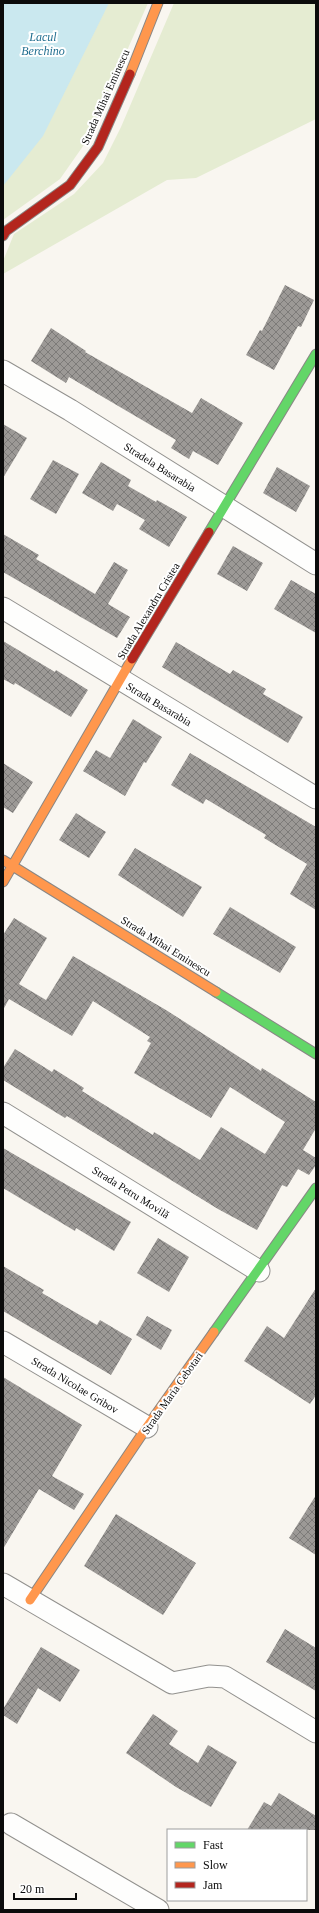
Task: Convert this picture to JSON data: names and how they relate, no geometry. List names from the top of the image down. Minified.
{"streets":{"street":["Strada Mihai Eminescu","Stradela Basarabia","Strada Alexandru Cristea","Strada Basarabia","Strada Petru Movilă","Strada Nicolae Gribov","Strada Maria Cebotari"]},"crossings":[["Strada Mihai Eminescu","Strada Alexandru Cristea"],["Stradela Basarabia","Strada Alexandru Cristea"],["Strada Alexandru Cristea","Strada Basarabia"],["Strada Petru Movilă","Strada Maria Cebotari"],["Strada Nicolae Gribov","Strada Maria Cebotari"]],"water":["Lacul Berchino"],"legend":["Fast","Slow","Jam"],"scale_bar":"20 m"}
